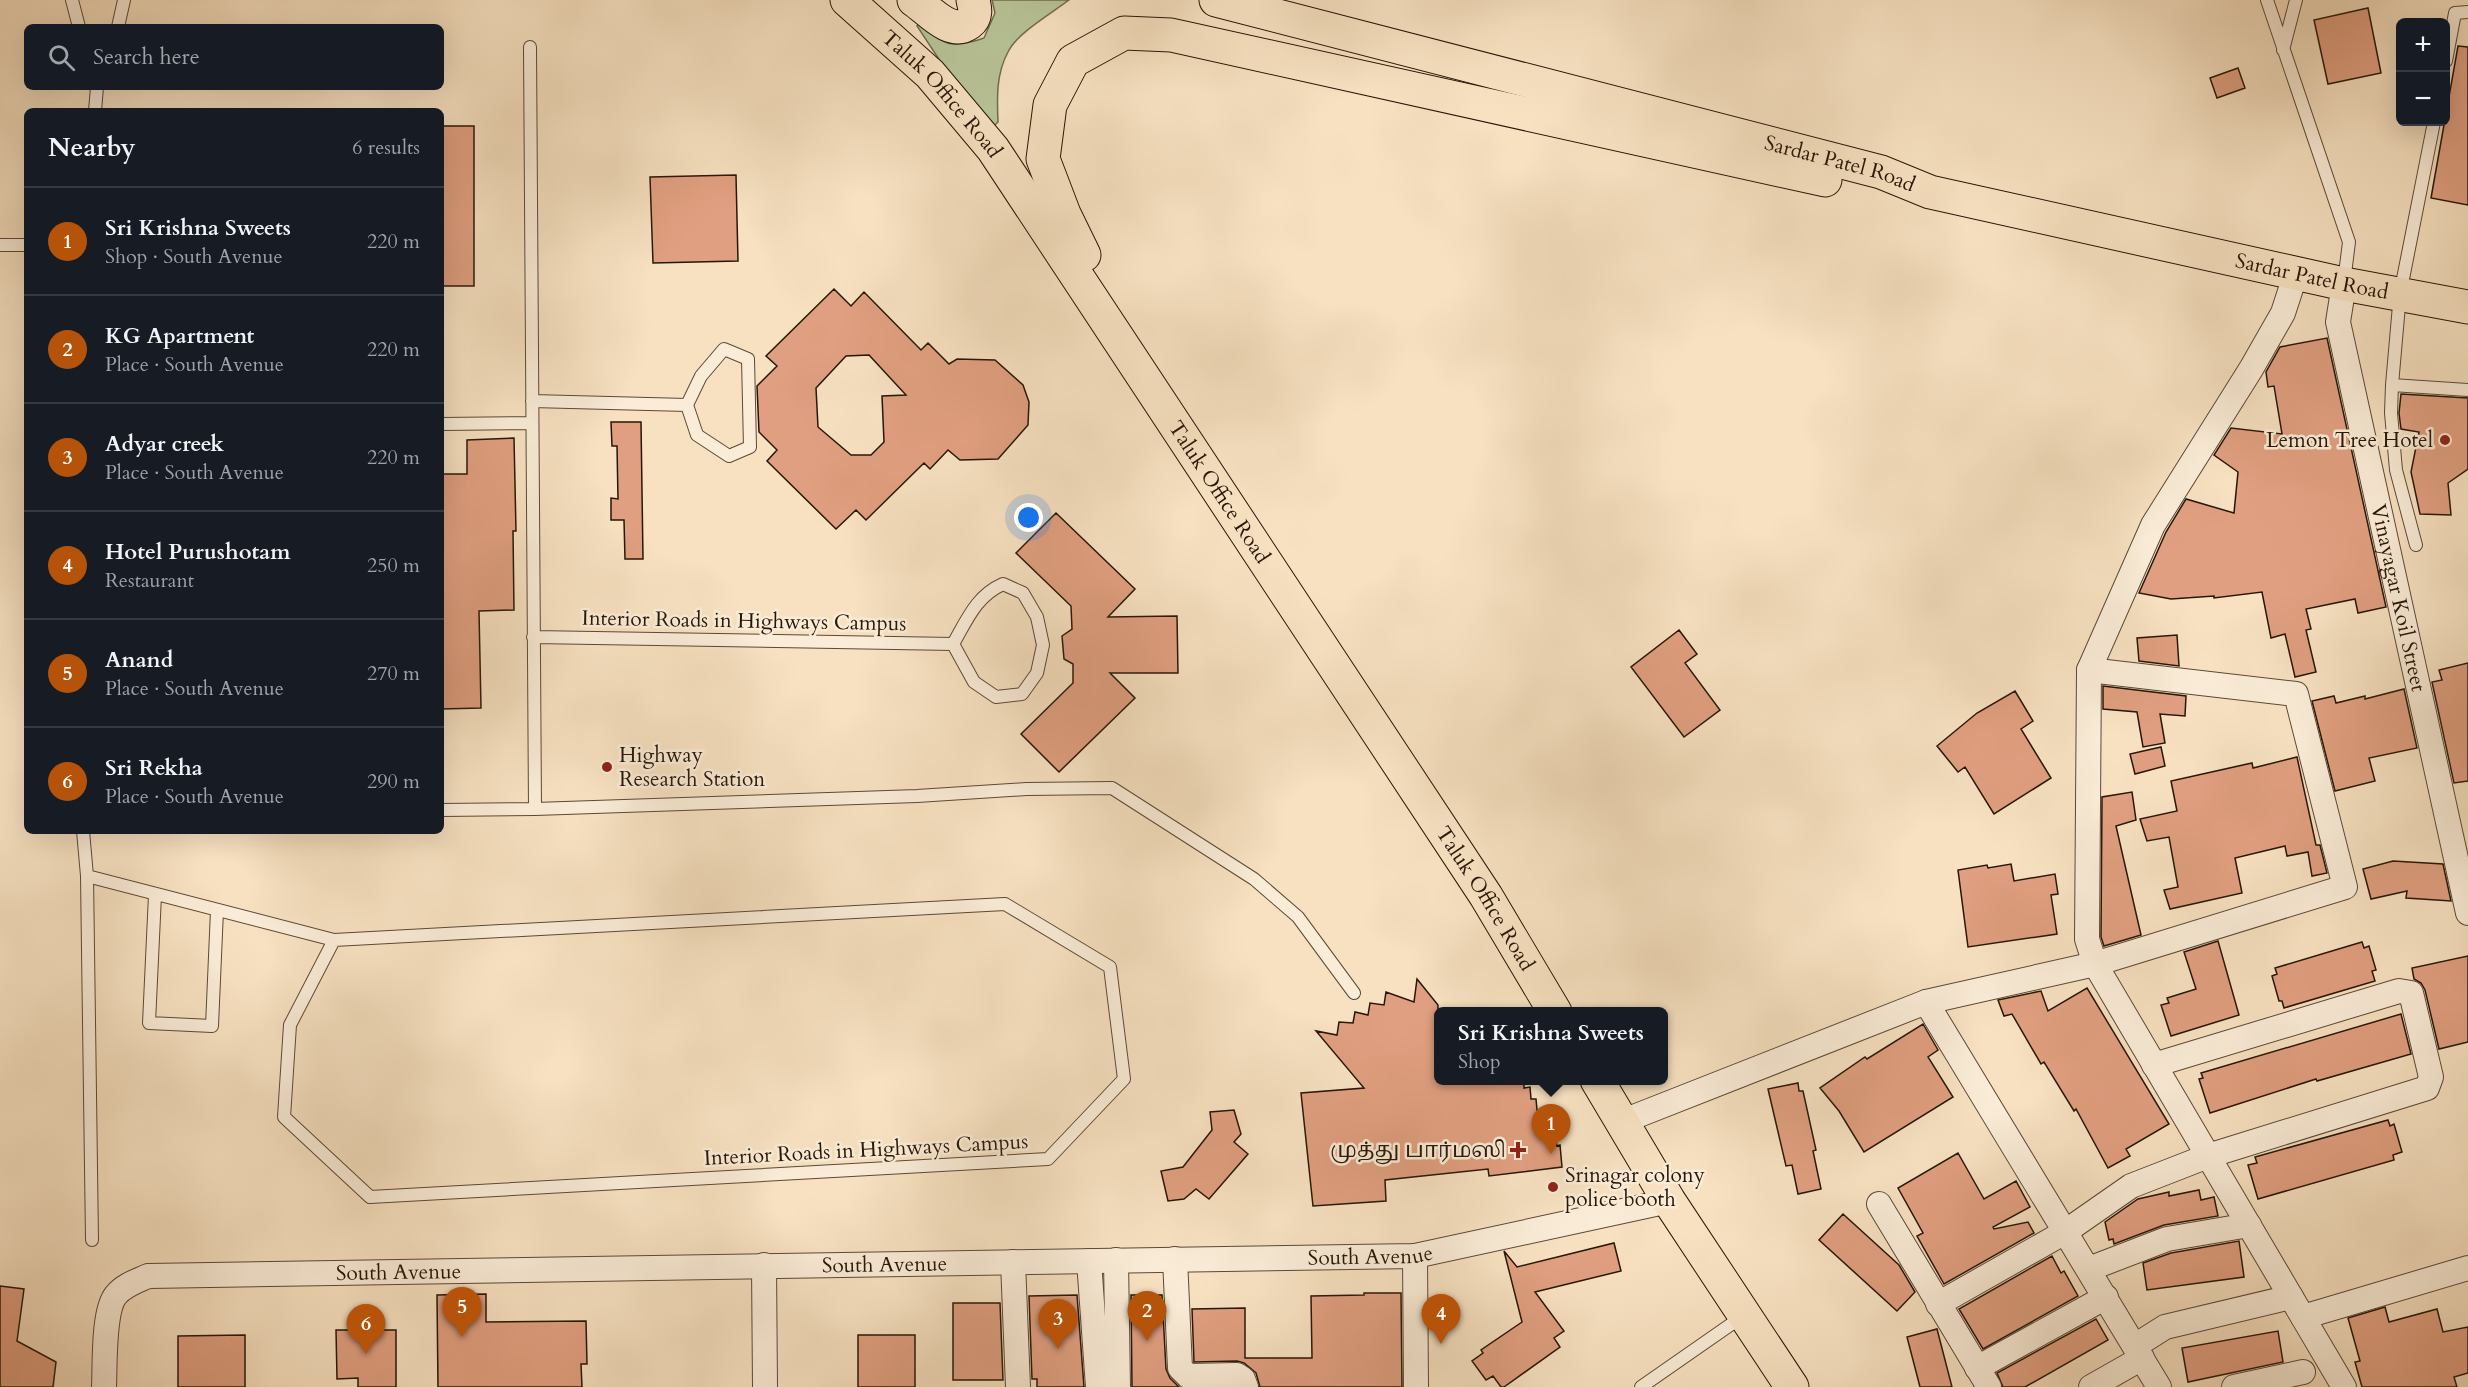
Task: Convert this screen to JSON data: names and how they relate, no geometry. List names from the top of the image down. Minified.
{"streets":{"main road":["Taluk Office Road","Sardar Patel Road"],"street":["Vinayagar Koil Street","South Avenue"],"lane":["Interior Roads in Highways Campus"]},"crossings":[["Sardar Patel Road","Vinayagar Koil Street"]],"places":{"other":["Lemon Tree Hotel","Highway Research Station","Srinagar colony police booth"],"health":["முத்து பார்மஸி"]},"page":{"map_buttons":["+","−"],"search":"Search here","heading":["Nearby","6 results"],"list":[{"mark":"1","name":"Sri Krishna Sweets","note":"Shop · South Avenue","value":"220 m"},{"mark":"2","name":"KG Apartment","note":"Place · South Avenue","value":"220 m"},{"mark":"3","name":"Adyar creek","note":"Place · South Avenue","value":"220 m"},{"mark":"4","name":"Hotel Purushotam","note":"Restaurant","value":"250 m"},{"mark":"5","name":"Anand","note":"Place · South Avenue","value":"270 m"},{"mark":"6","name":"Sri Rekha","note":"Place · South Avenue","value":"290 m"}],"popup":["Sri Krishna Sweets","Shop"],"pins":["1","5","2","4","3","6"]}}
